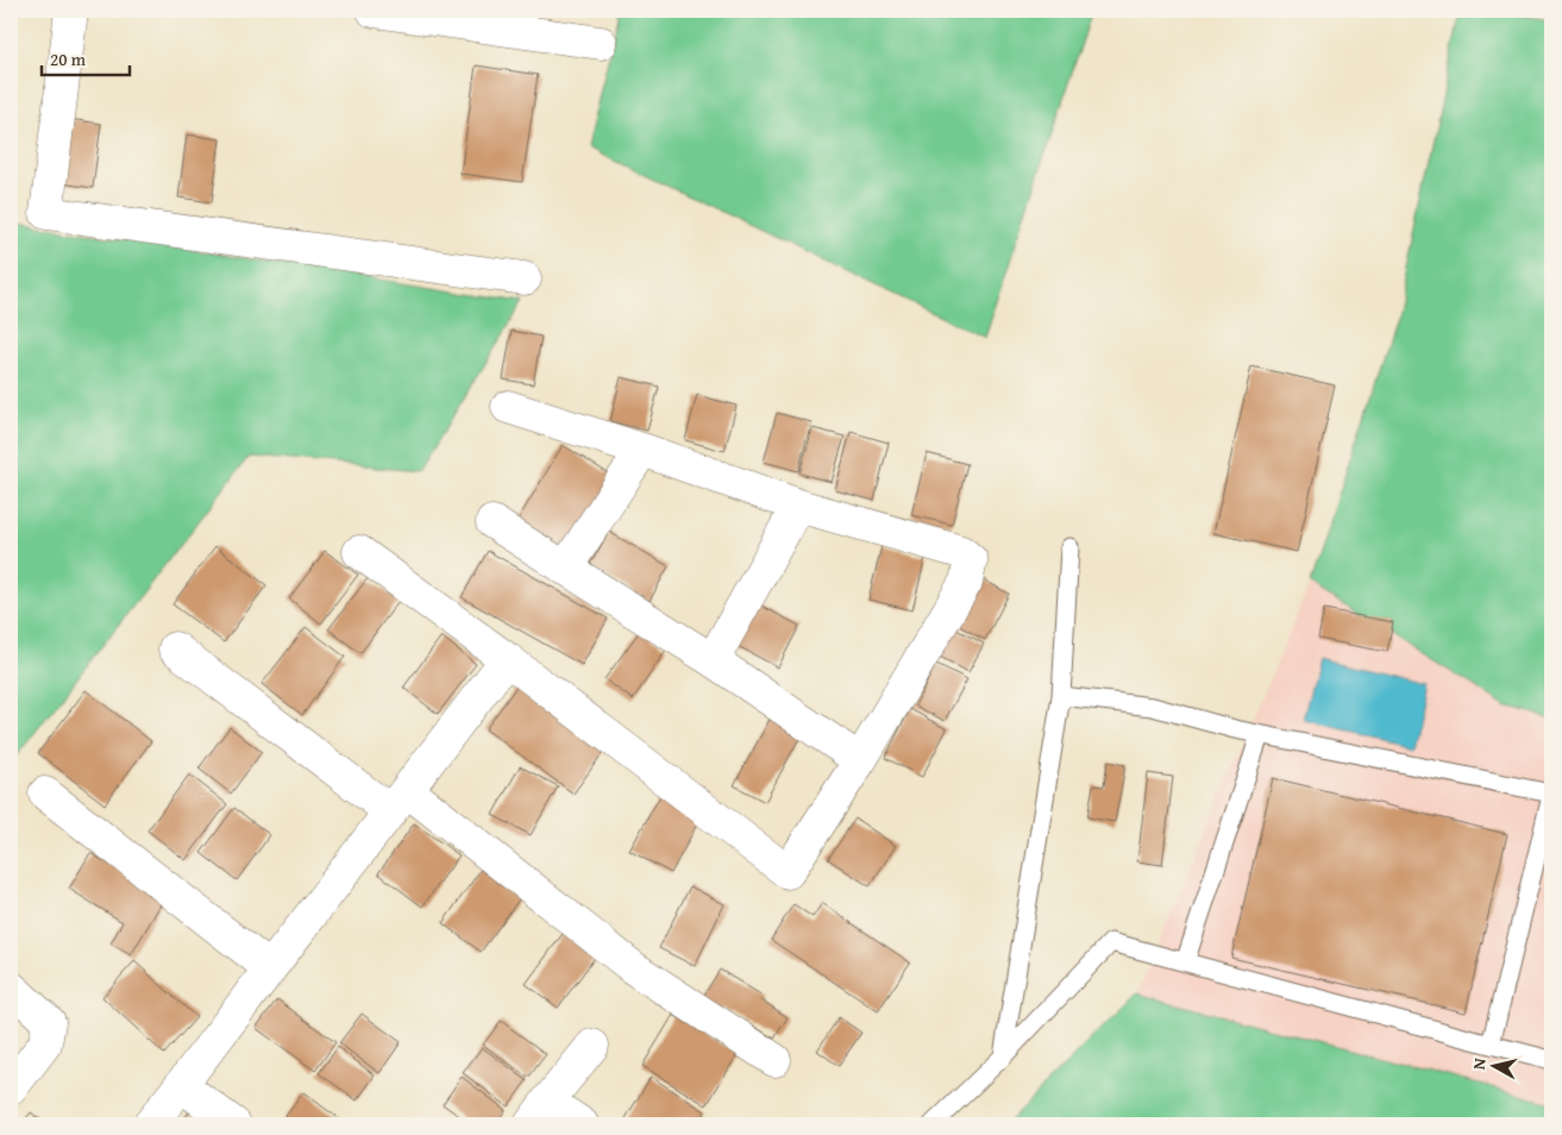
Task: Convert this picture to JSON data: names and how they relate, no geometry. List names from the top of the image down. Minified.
{"scale_bar":"20 m","north":"left"}
